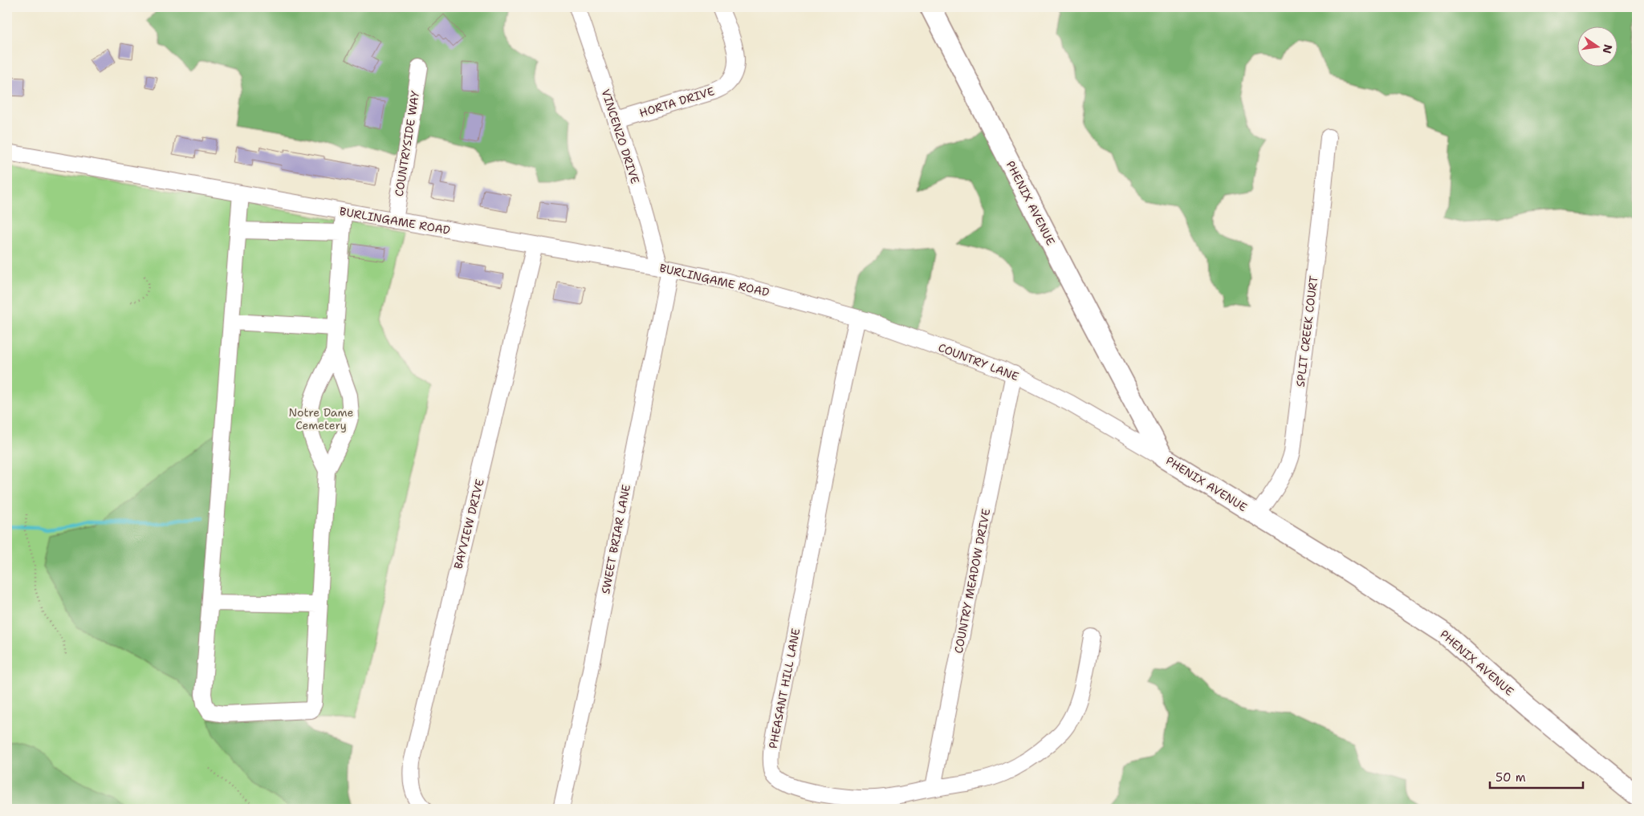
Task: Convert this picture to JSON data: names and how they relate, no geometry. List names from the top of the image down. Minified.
{"streets":{"main road":["PHENIX AVENUE"],"street":["HORTA DRIVE","VINCENZO DRIVE","COUNTRYSIDE WAY","BURLINGAME ROAD","SPLIT CREEK COURT","COUNTRY LANE","BAYVIEW DRIVE","SWEET BRIAR LANE","COUNTRY MEADOW DRIVE","PHEASANT HILL LANE"]},"crossings":[["HORTA DRIVE","VINCENZO DRIVE"],["VINCENZO DRIVE","BURLINGAME ROAD"],["VINCENZO DRIVE","SWEET BRIAR LANE"],["COUNTRYSIDE WAY","BURLINGAME ROAD"],["PHENIX AVENUE","SPLIT CREEK COURT"],["PHENIX AVENUE","COUNTRY LANE"],["BURLINGAME ROAD","COUNTRY LANE"],["BURLINGAME ROAD","BAYVIEW DRIVE"],["BURLINGAME ROAD","SWEET BRIAR LANE"],["COUNTRY LANE","COUNTRY MEADOW DRIVE"],["COUNTRY LANE","PHEASANT HILL LANE"],["COUNTRY MEADOW DRIVE","PHEASANT HILL LANE"]],"parks":["Notre Dame Cemetery"],"scale_bar":"50 m","north":"right"}
